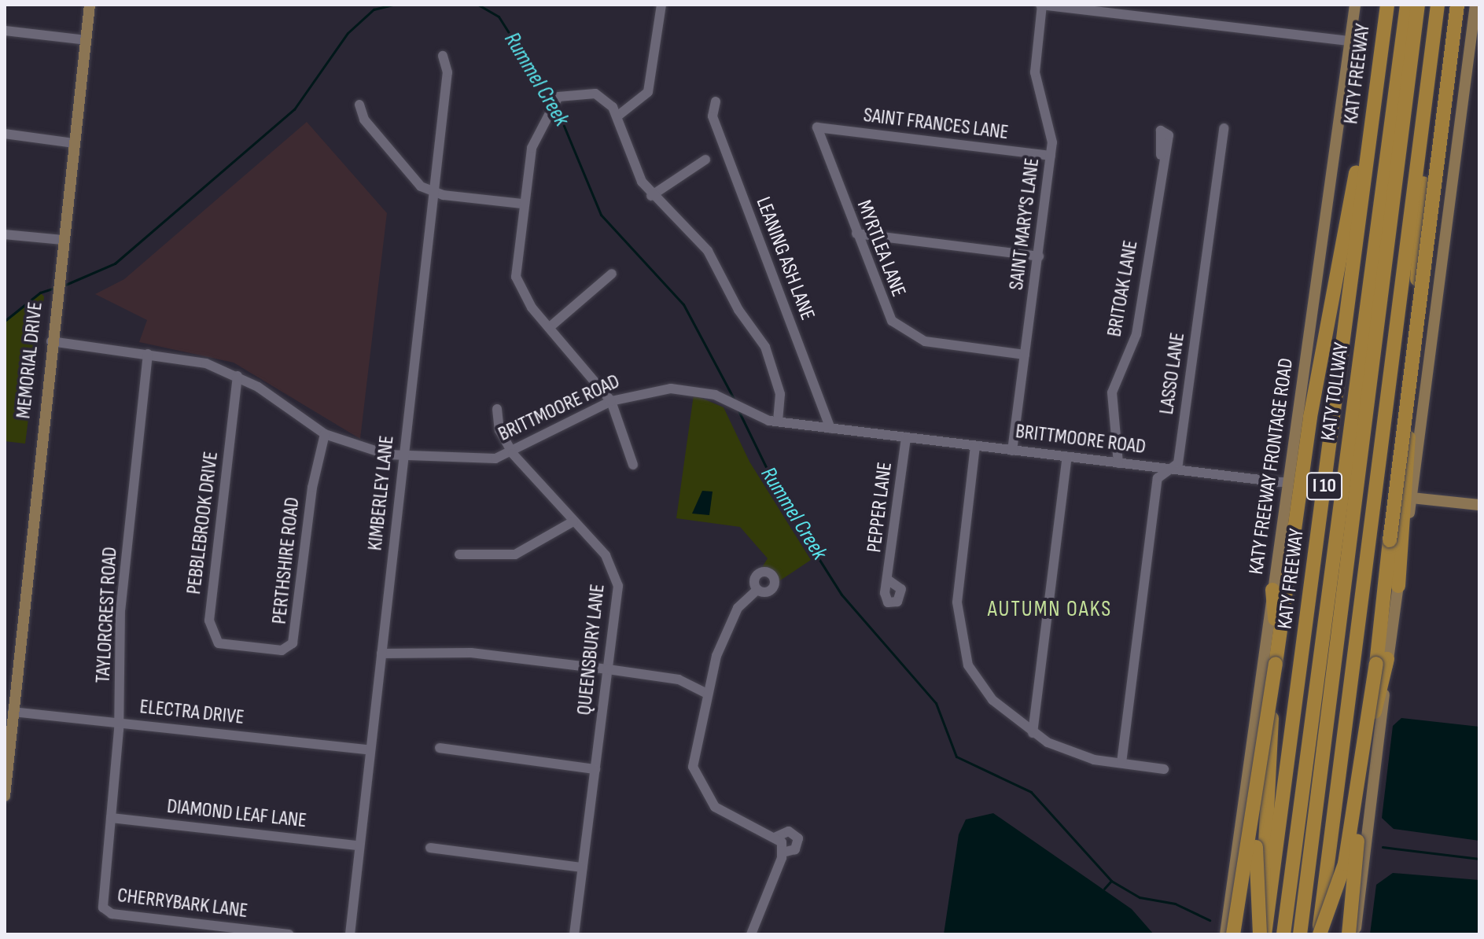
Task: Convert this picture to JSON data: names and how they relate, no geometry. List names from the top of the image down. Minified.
{"streets":{"highway":["KATY FREEWAY","KATY TOLLWAY","I 10"],"main road":["MEMORIAL DRIVE","KATY FREEWAY FRONTAGE ROAD"],"street":["SAINT FRANCES LANE","SAINT MARY'S LANE","MYRTLEA LANE","LEANING ASH LANE","BRITOAK LANE","LASSO LANE","BRITTMOORE ROAD","KIMBERLEY LANE","PEPPER LANE","PEBBLEBROOK DRIVE","PERTHSHIRE ROAD","TAYLORCREST ROAD","QUEENSBURY LANE","ELECTRA DRIVE","DIAMOND LEAF LANE","CHERRYBARK LANE"]},"crossings":[["SAINT FRANCES LANE","SAINT MARY'S LANE"],["SAINT FRANCES LANE","MYRTLEA LANE"],["SAINT MARY'S LANE","MYRTLEA LANE"],["SAINT MARY'S LANE","BRITTMOORE ROAD"],["LEANING ASH LANE","BRITTMOORE ROAD"],["BRITOAK LANE","BRITTMOORE ROAD"],["MEMORIAL DRIVE","BRITTMOORE ROAD"],["MEMORIAL DRIVE","ELECTRA DRIVE"],["LASSO LANE","BRITTMOORE ROAD"],["BRITTMOORE ROAD","KATY FREEWAY FRONTAGE ROAD"],["BRITTMOORE ROAD","KIMBERLEY LANE"],["BRITTMOORE ROAD","PEPPER LANE"],["BRITTMOORE ROAD","PEBBLEBROOK DRIVE"],["BRITTMOORE ROAD","PERTHSHIRE ROAD"],["BRITTMOORE ROAD","TAYLORCREST ROAD"],["BRITTMOORE ROAD","QUEENSBURY LANE"],["KIMBERLEY LANE","ELECTRA DRIVE"],["KIMBERLEY LANE","DIAMOND LEAF LANE"],["PEBBLEBROOK DRIVE","PERTHSHIRE ROAD"],["TAYLORCREST ROAD","ELECTRA DRIVE"],["TAYLORCREST ROAD","DIAMOND LEAF LANE"],["TAYLORCREST ROAD","CHERRYBARK LANE"]],"districts":["AUTUMN OAKS"],"water":["Rummel Creek"]}
